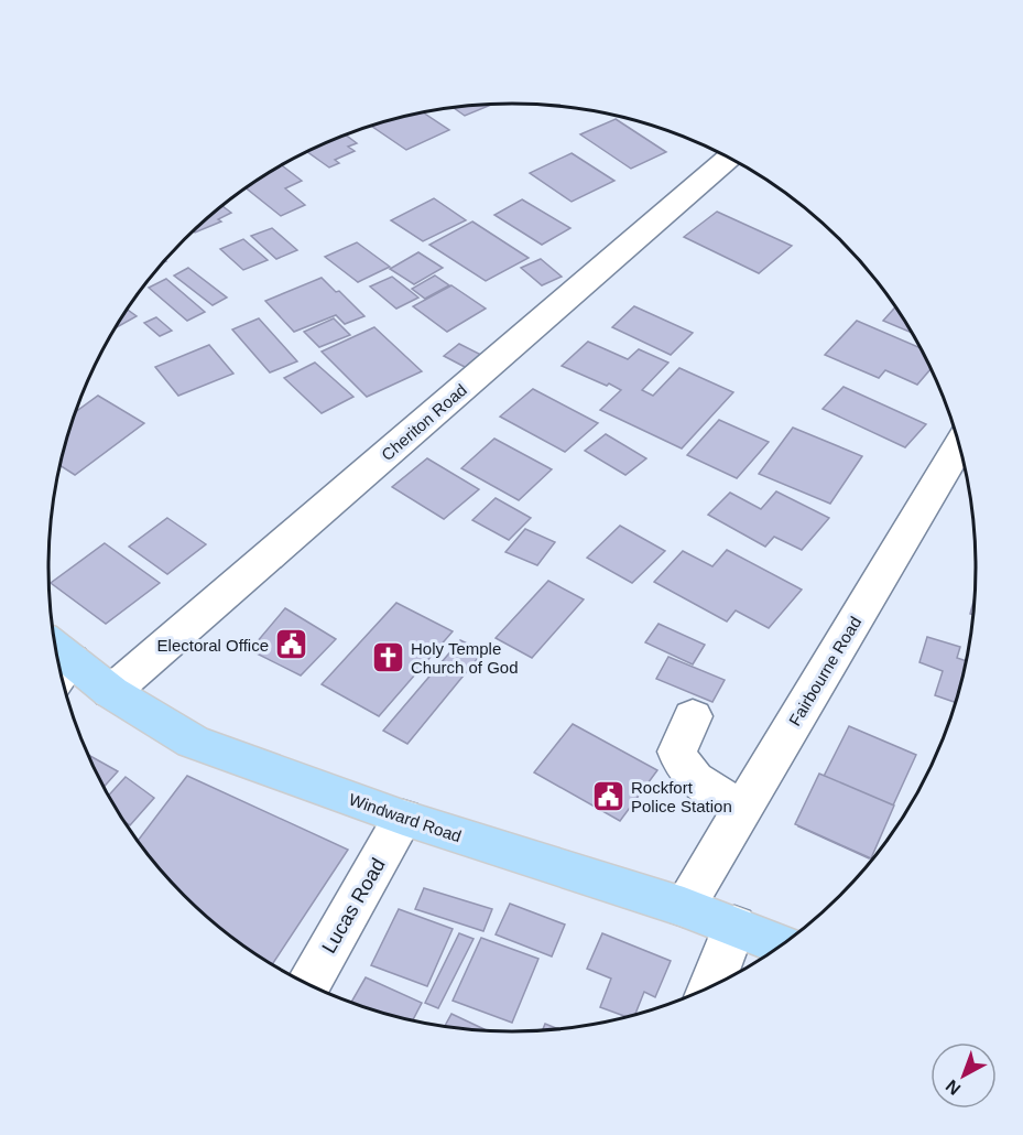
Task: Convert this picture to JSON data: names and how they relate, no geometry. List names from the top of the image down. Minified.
{"streets":{"main road":["Windward Road"],"street":["Cheriton Road","Fairbourne Road","Lucas Road"]},"crossings":[["Cheriton Road","Windward Road"],["Fairbourne Road","Windward Road"],["Windward Road","Lucas Road"]],"places":{"public building":["Electoral Office","Rockfort Police Station"],"church":["Holy Temple Church of God"]},"north":"bottom left"}
